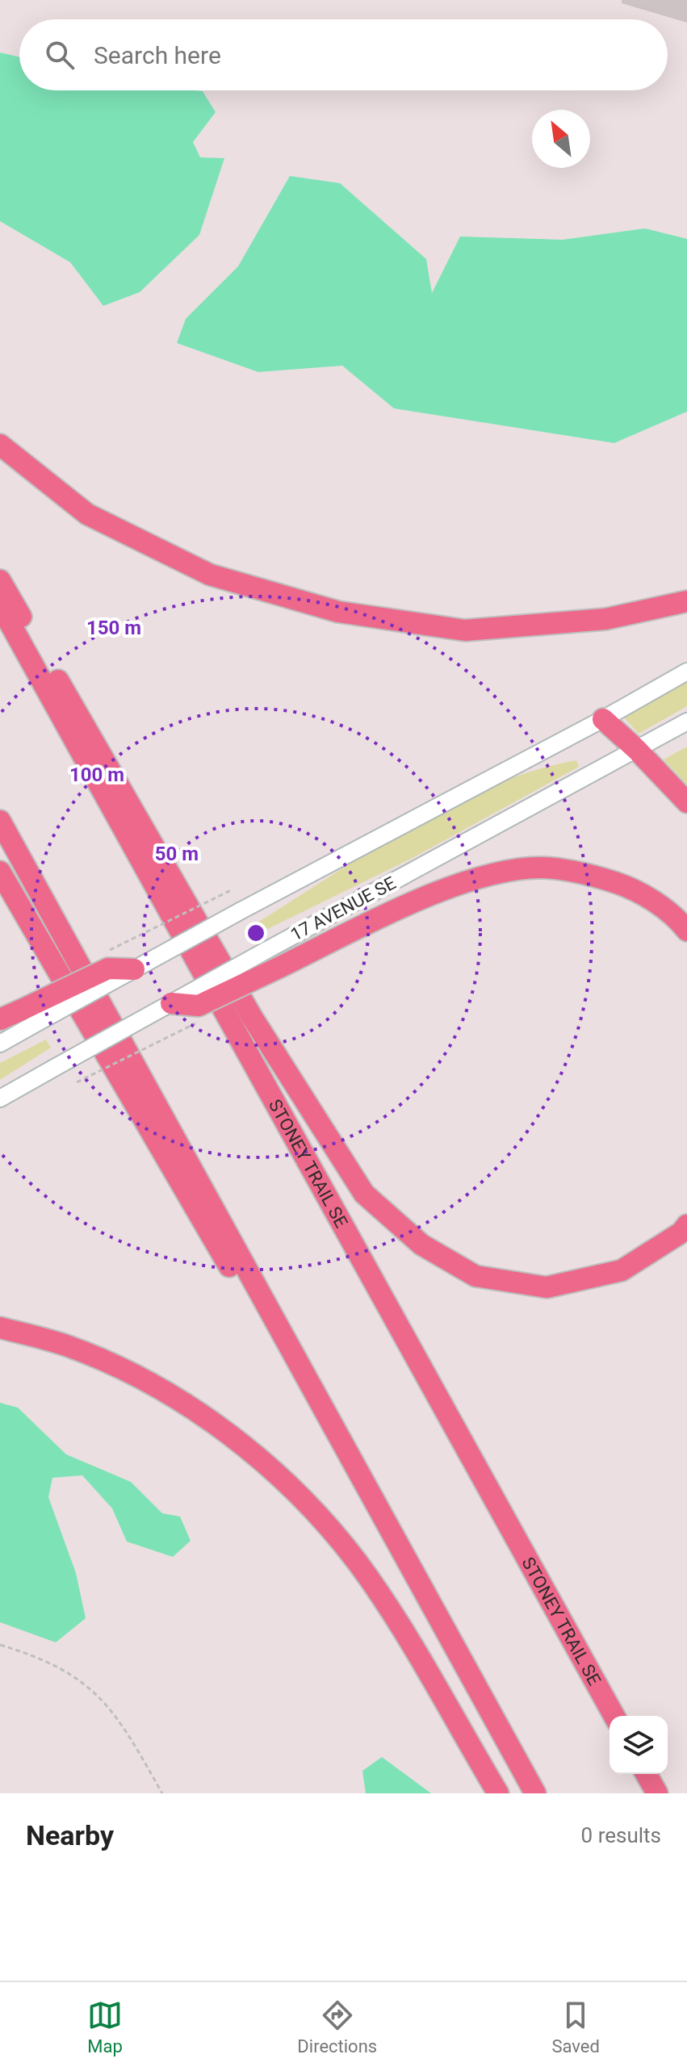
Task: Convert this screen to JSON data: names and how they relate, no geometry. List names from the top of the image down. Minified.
{"streets":{"highway":["STONEY TRAIL SE"],"main road":["17 AVENUE SE"]},"north":"top left","page":{"search":"Search here","heading":["Nearby","0 results"],"nav":["Map","Directions","Saved"]},"rings":["150 m","100 m","50 m"]}
